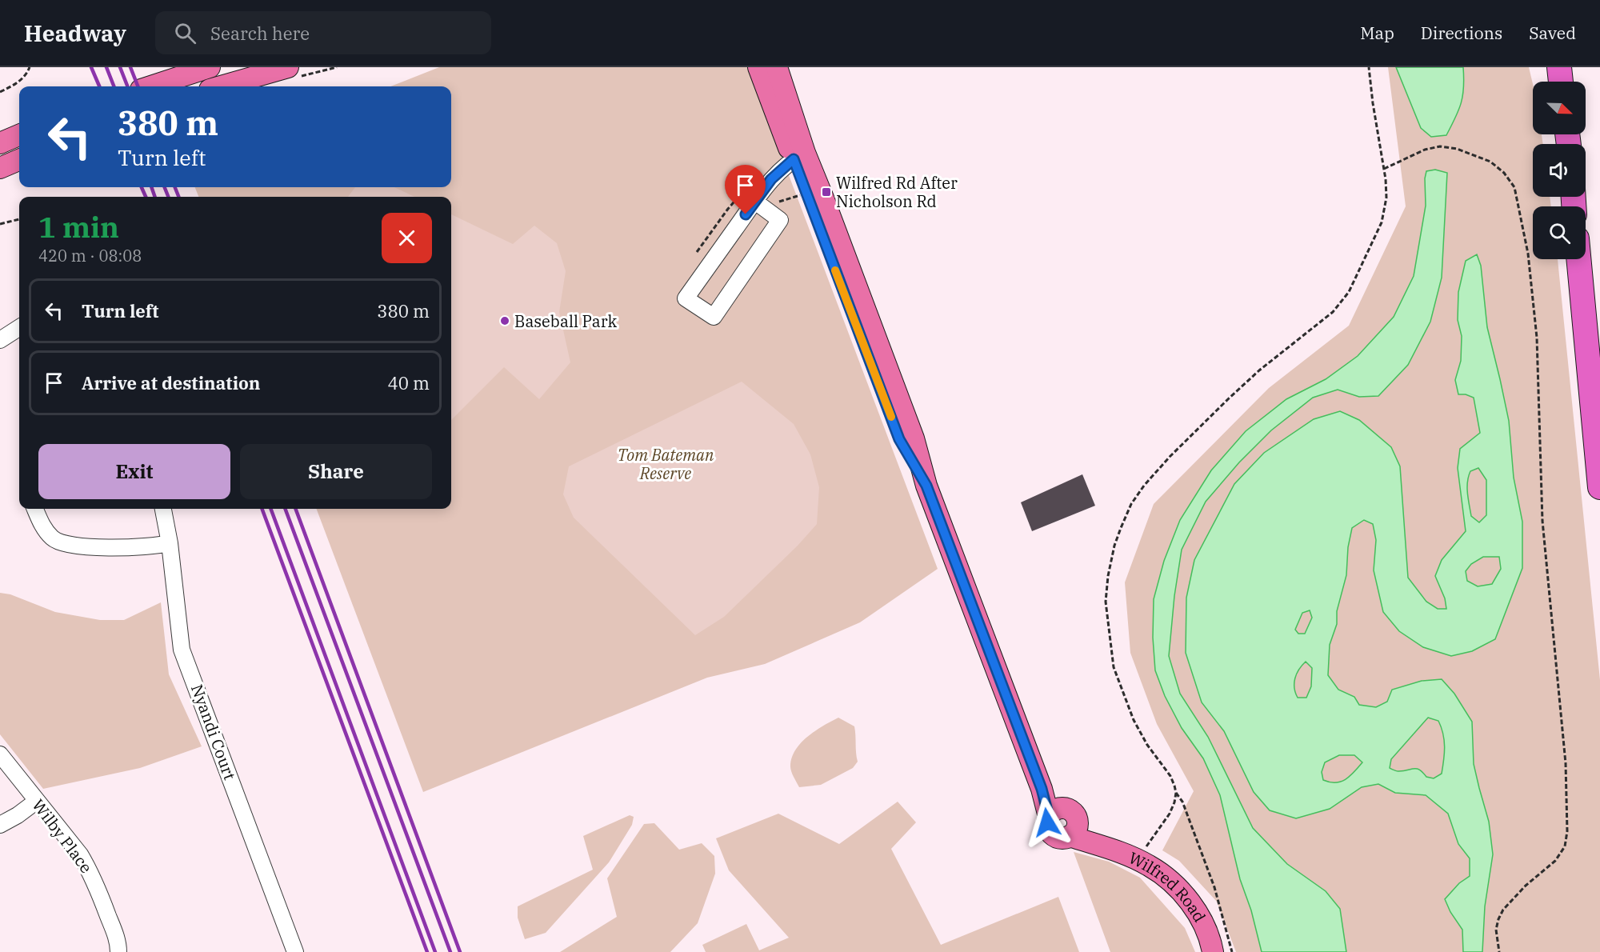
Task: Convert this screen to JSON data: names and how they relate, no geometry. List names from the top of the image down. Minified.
{"streets":{"main road":["Wilfred Road"],"street":["Nyandi Court","Wilby Place"]},"parks":["Tom Bateman Reserve"],"places":{"transit":["Wilfred Rd After Nicholson Rd"],"other":["Baseball Park"]},"north":"bottom right","page":{"header":"Headway","search":"Search here","nav":["Map","Directions","Saved"],"turn":["380 m","Turn left"],"heading":["1 min","420 m · 08:08"],"list":[{"name":"Turn left","value":"380 m"},{"name":"Arrive at destination","value":"40 m"}],"buttons":["Exit","Share"]}}
